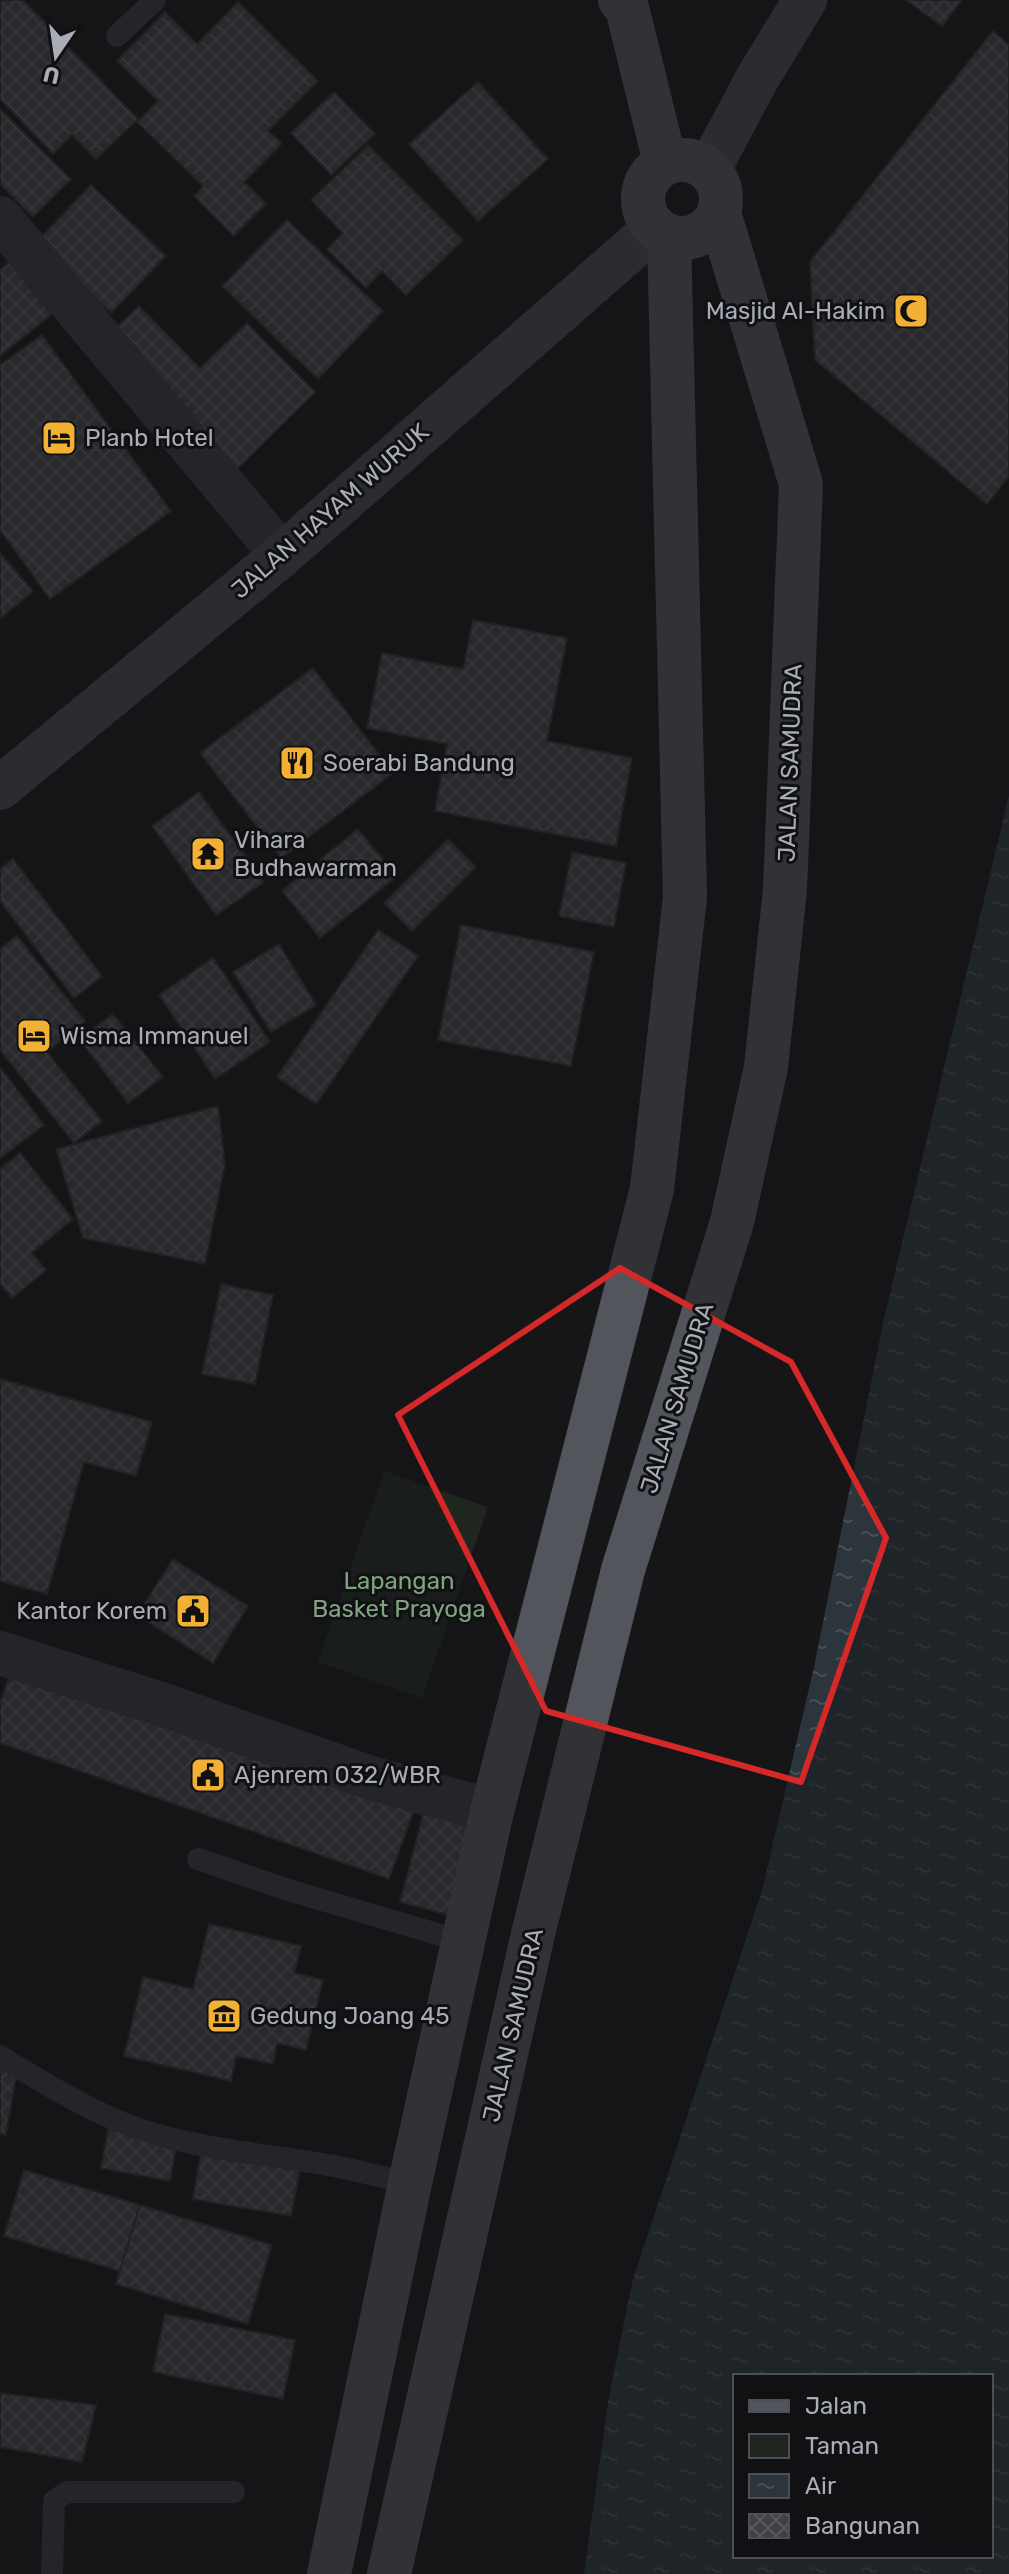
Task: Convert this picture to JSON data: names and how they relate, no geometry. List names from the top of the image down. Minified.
{"streets":{"main road":["JALAN HAYAM WURUK","JALAN SAMUDRA"]},"crossings":[["JALAN HAYAM WURUK","JALAN SAMUDRA"]],"parks":["Lapangan Basket Prayoga"],"places":{"mosque":["Masjid Al-Hakim"],"hotel":["Planb Hotel","Wisma Immanuel"],"restaurant":["Soerabi Bandung"],"temple":["Vihara Budhawarman"],"public building":["Kantor Korem","Ajenrem 032/WBR"],"museum":["Gedung Joang 45"]},"legend":["Jalan","Taman","Air","Bangunan"],"north":"bottom"}
